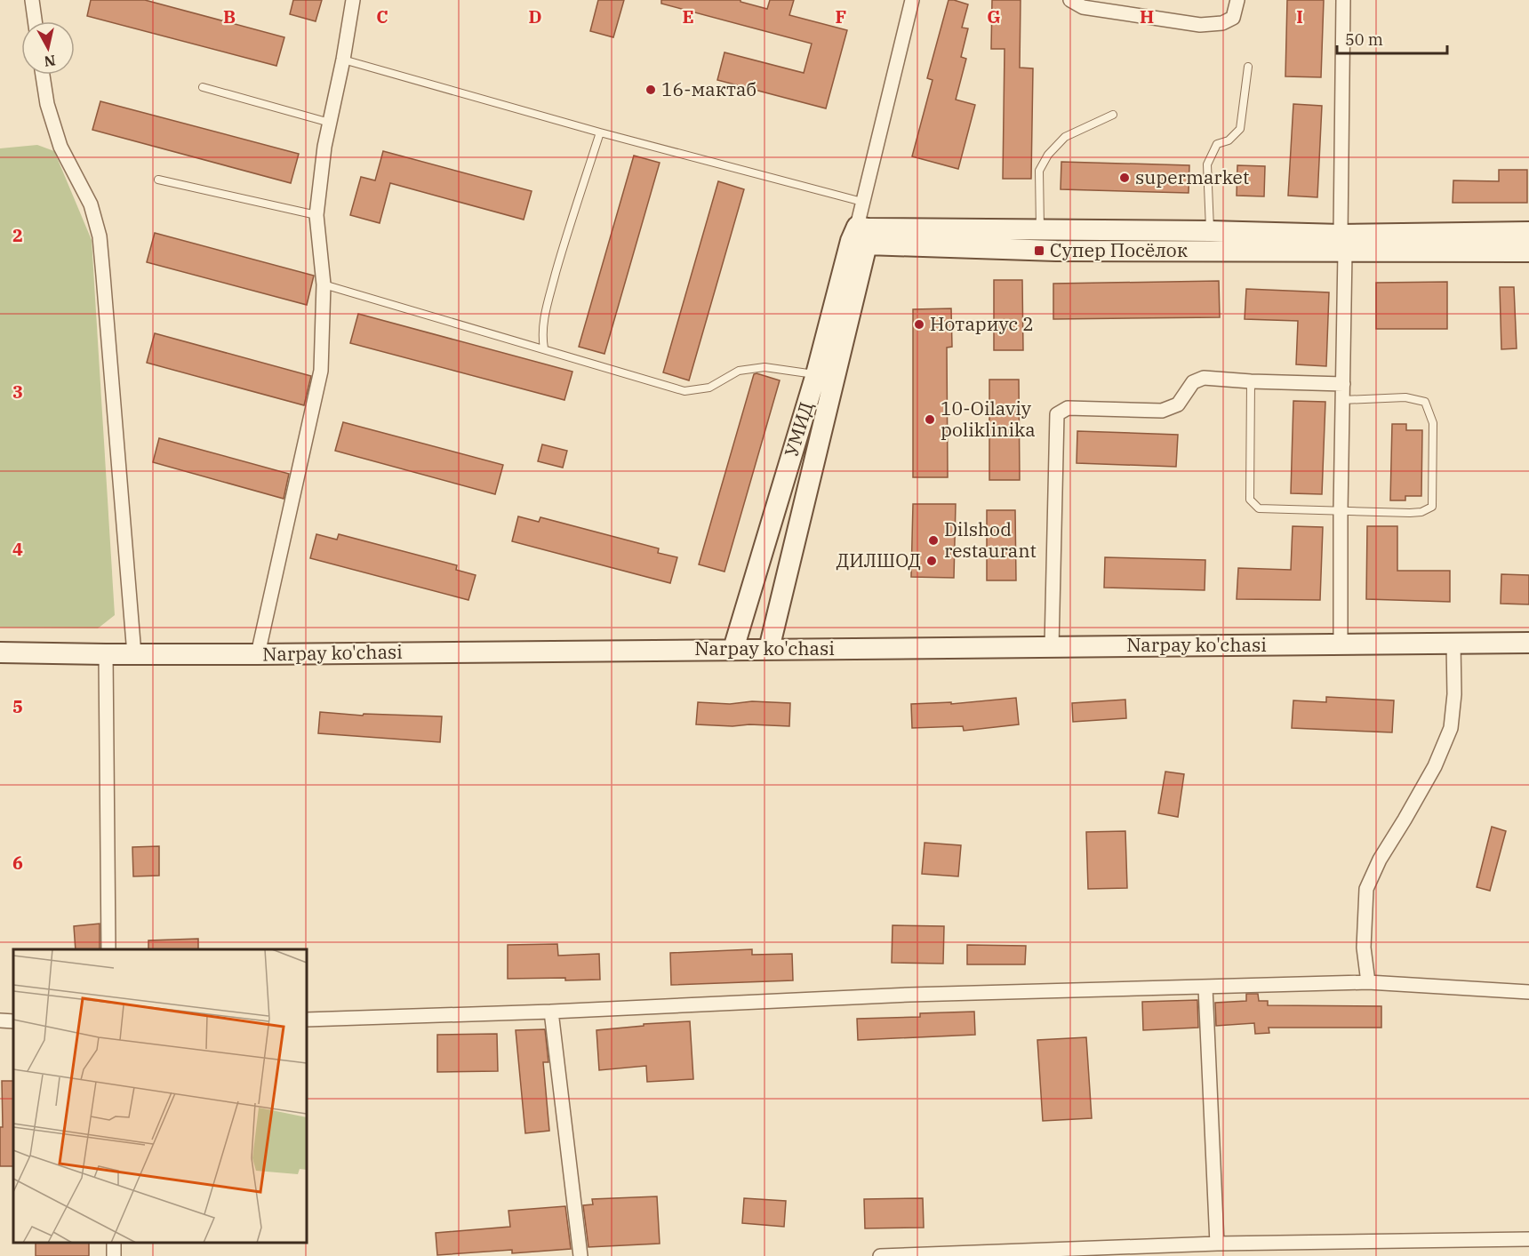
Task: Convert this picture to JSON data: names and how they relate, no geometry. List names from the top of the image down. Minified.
{"streets":{"street":["УМИД","Narpay ko'chasi"]},"crossings":[["УМИД","Narpay ko'chasi"]],"places":{"other":["16-мактаб","supermarket","Нотариус 2","10-Oilaviy poliklinika","Dilshod restaurant","ДИЛШОД"],"transit":["Супер Посёлок"]},"scale_bar":"50 m","north":"bottom","grid":{"columns":["B","C","D","E","F","G","H","I"],"rows":["2","3","4","5","6"]}}
